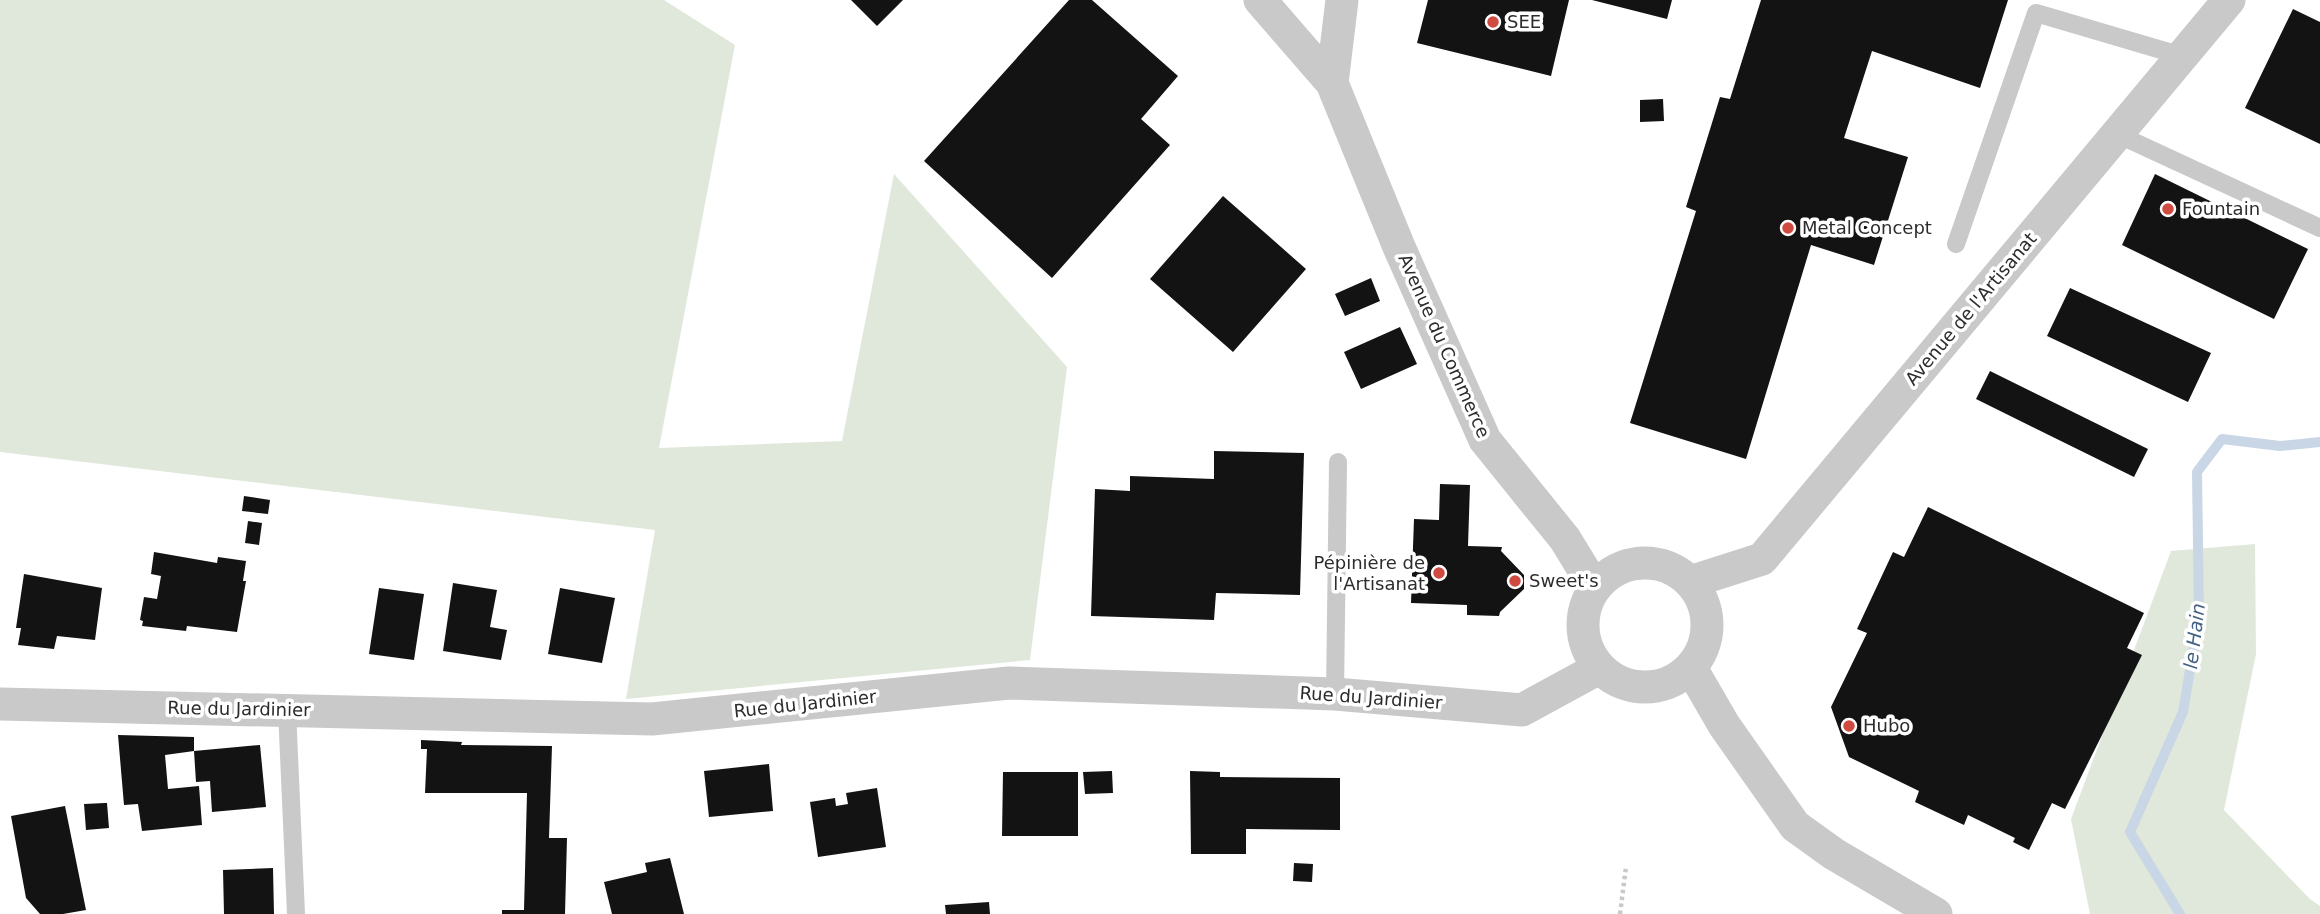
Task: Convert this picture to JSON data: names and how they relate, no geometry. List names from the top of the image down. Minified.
{"streets":{"street":["Avenue de l'Artisanat","Avenue du Commerce","Rue du Jardinier"]},"crossings":[["Avenue de l'Artisanat","Avenue du Commerce"],["Avenue de l'Artisanat","Rue du Jardinier"],["Avenue du Commerce","Rue du Jardinier"]],"water":["le Hain"],"places":["SEE","Fountain","Metal Concept","Pépinière de l'Artisanat","Sweet's","Hubo"]}
